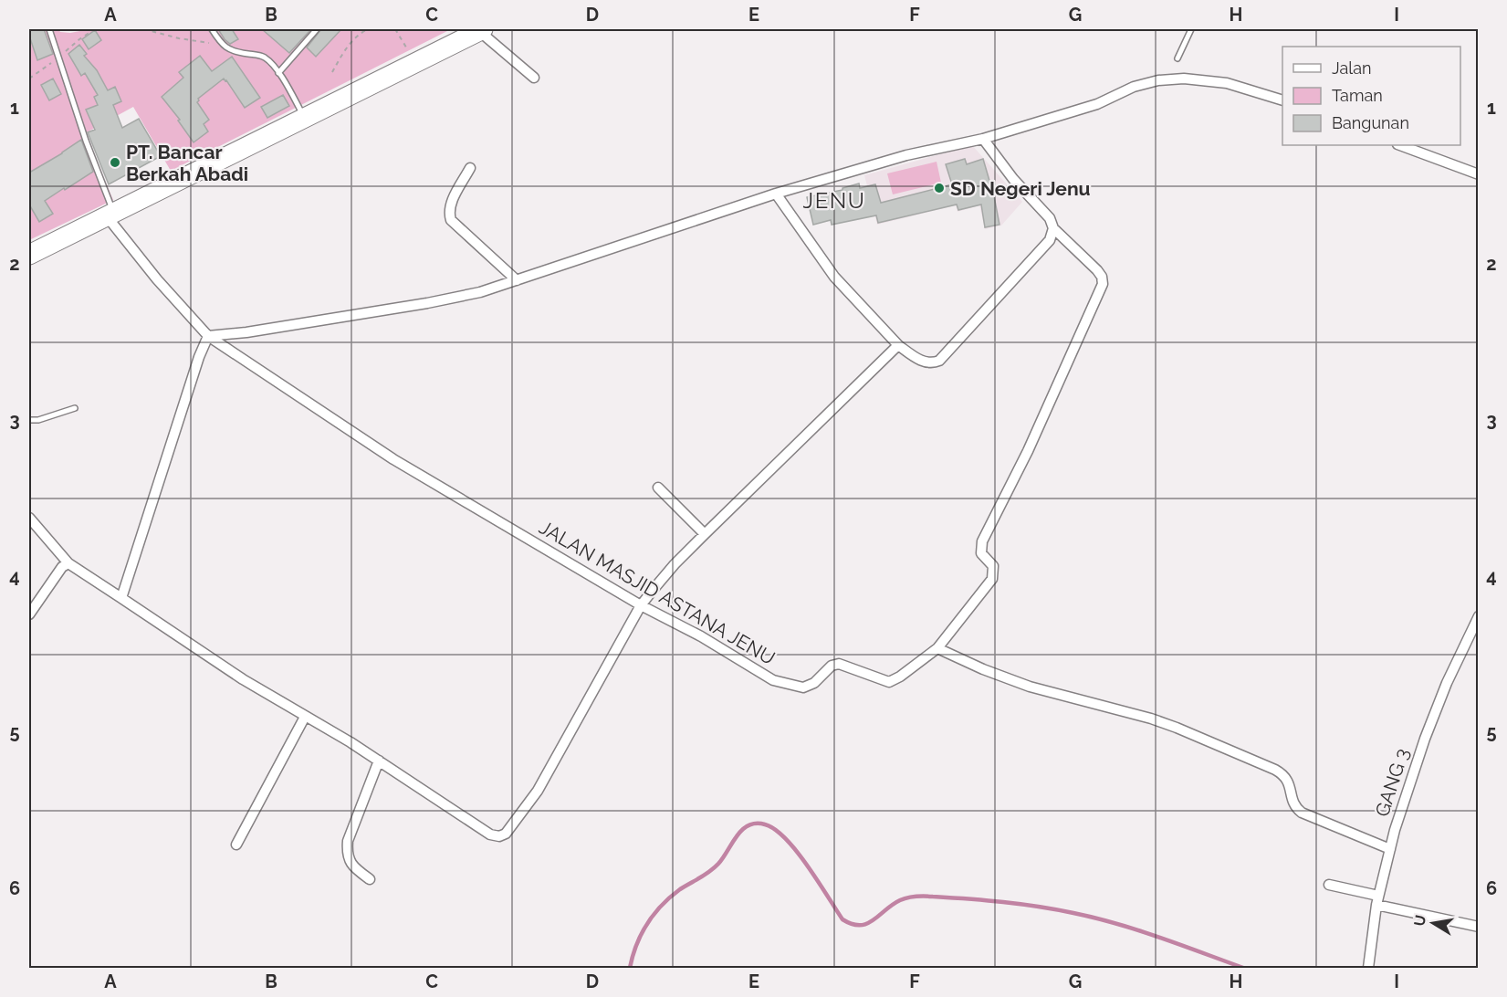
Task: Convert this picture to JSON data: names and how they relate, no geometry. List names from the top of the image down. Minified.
{"streets":{"street":["JALAN MASJID ASTANA JENU","GANG 3"]},"districts":["JENU"],"places":["PT. Bancar Berkah Abadi","SD Negeri Jenu"],"legend":["Jalan","Taman","Bangunan"],"north":"left","grid":{"columns":["A","B","C","D","E","F","G","H","I"],"rows":["1","2","3","4","5","6"]}}
